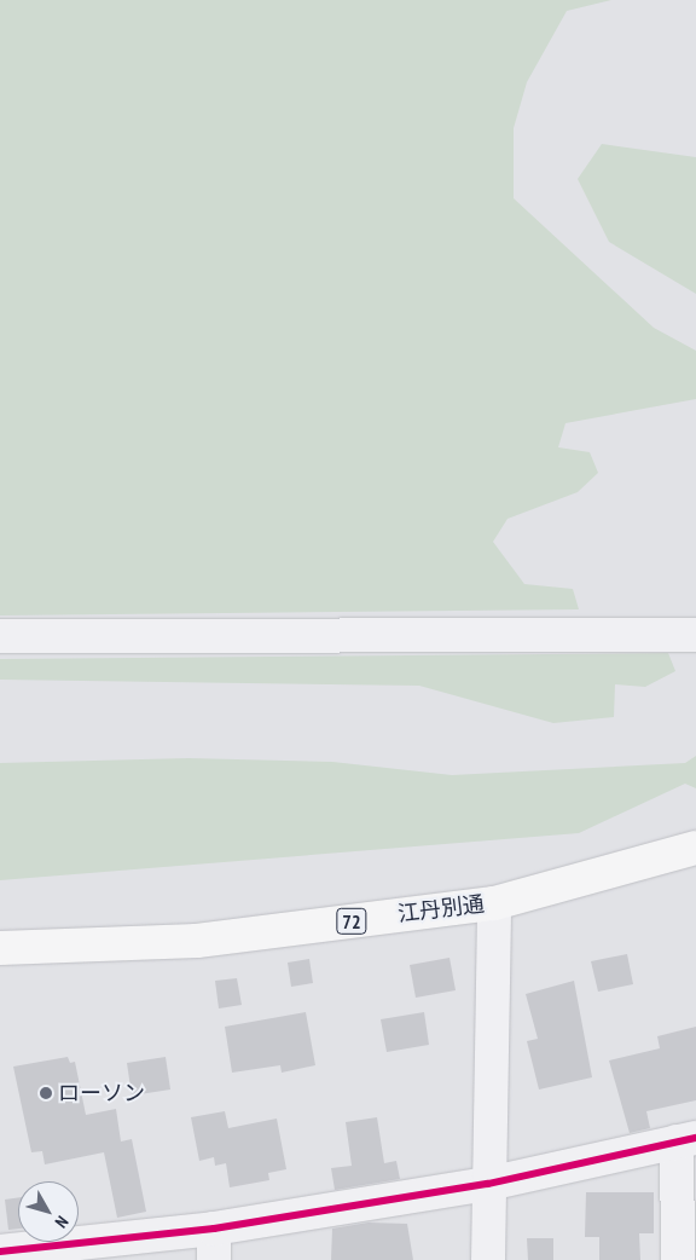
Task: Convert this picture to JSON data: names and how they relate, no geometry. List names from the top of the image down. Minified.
{"streets":{"main road":["江丹別通","72"]},"places":["ローソン"],"north":"bottom right"}
